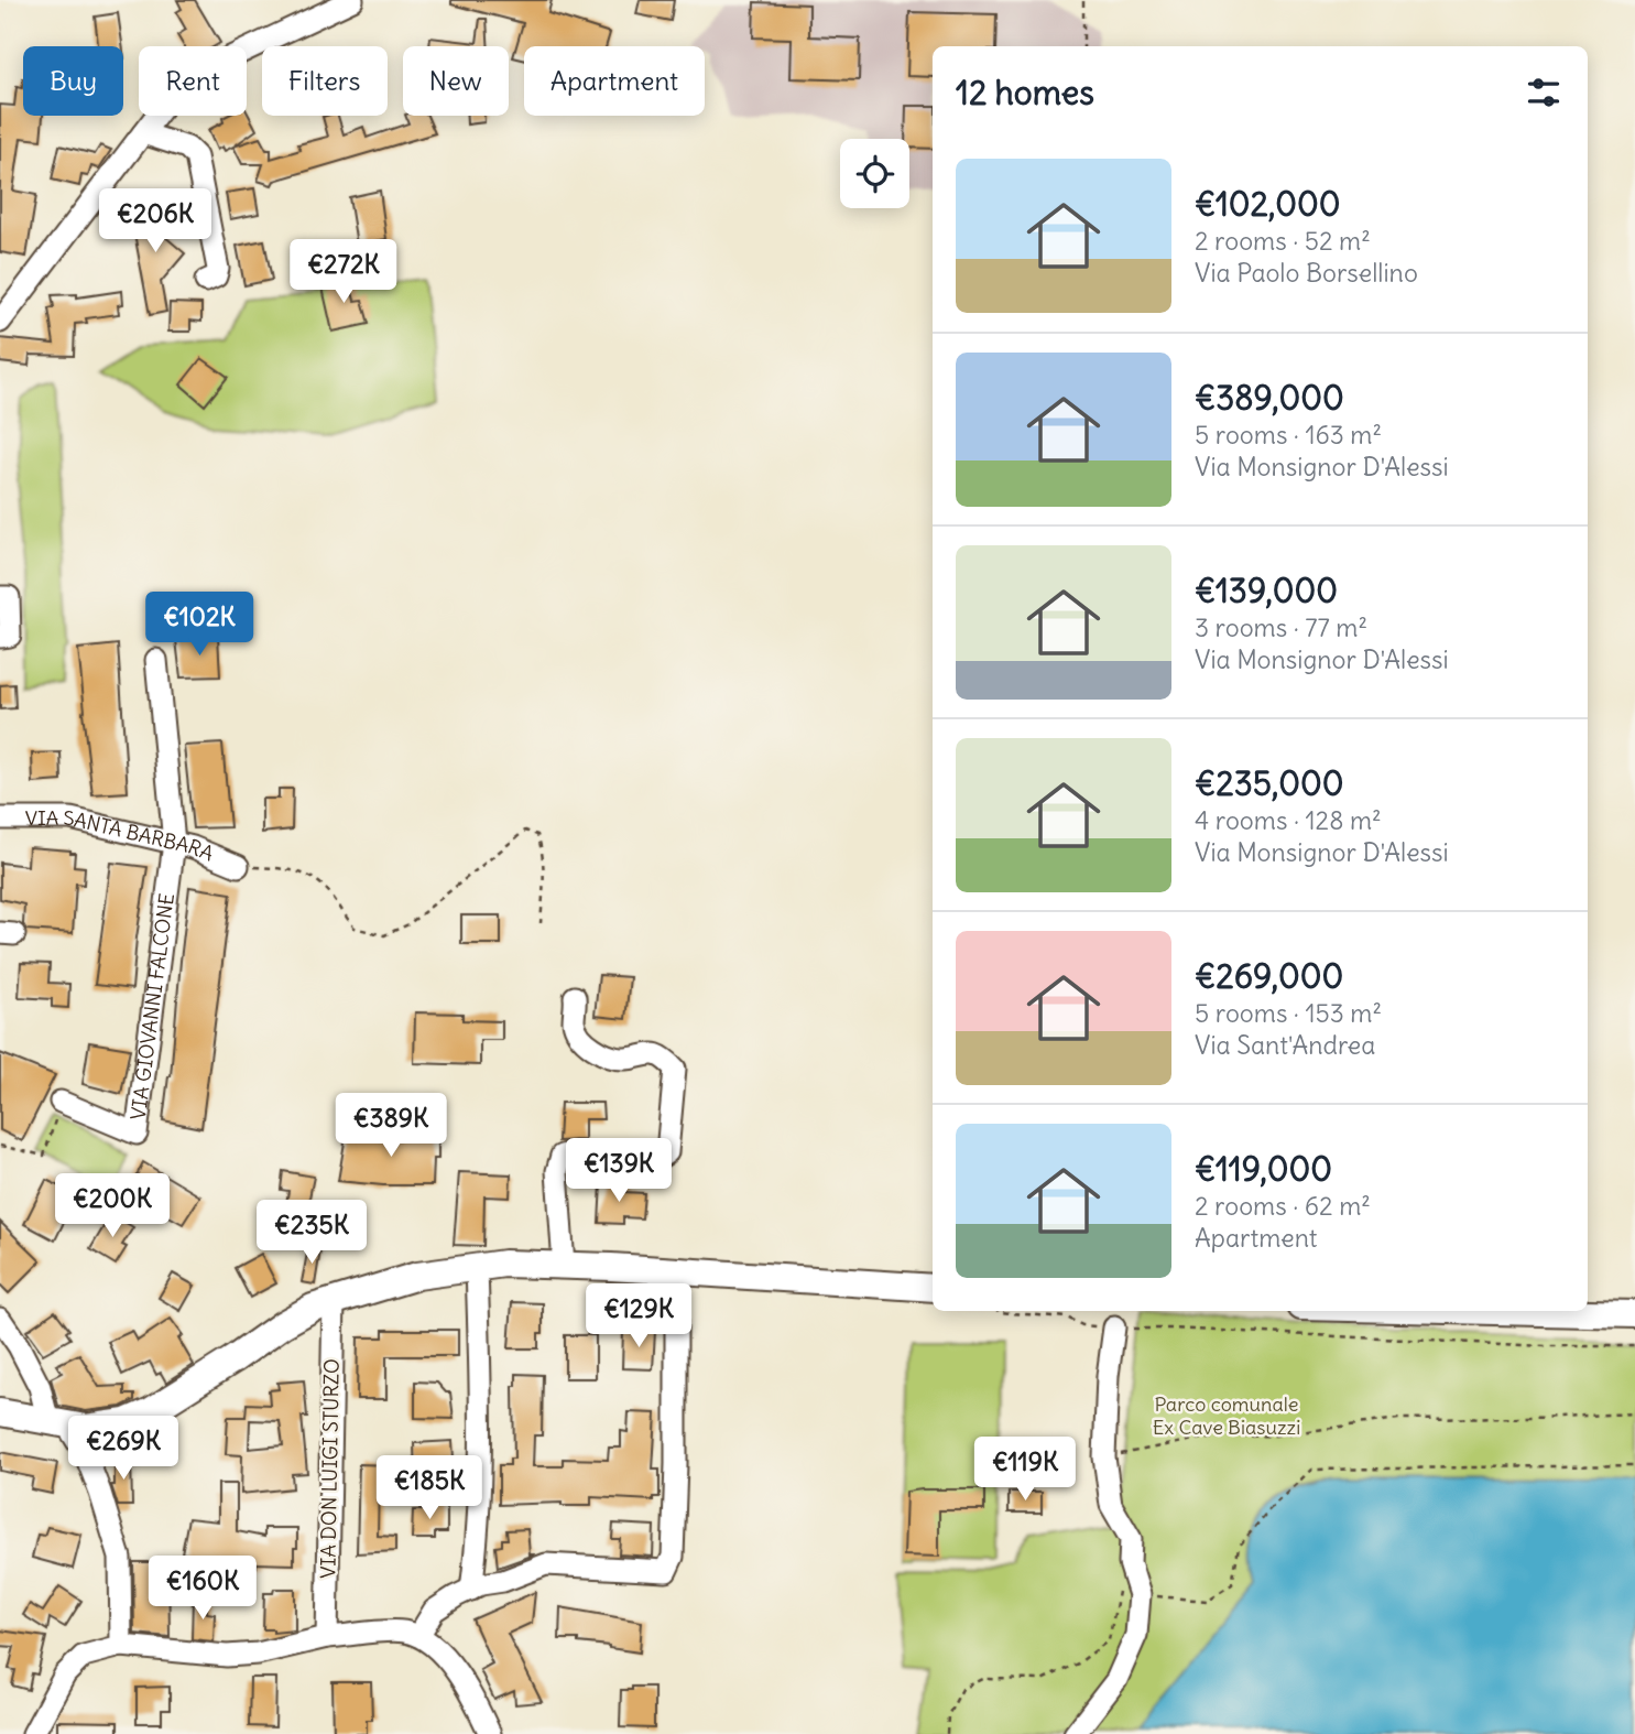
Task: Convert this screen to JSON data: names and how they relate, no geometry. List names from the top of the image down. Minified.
{"streets":{"street":["VIA SANTA BARBARA","VIA GIOVANNI FALCONE","VIA DON LUIGI STURZO"]},"crossings":[["VIA SANTA BARBARA","VIA GIOVANNI FALCONE"]],"parks":["Parco comunale Ex Cave Biasuzzi"],"page":{"chip":["Buy","Rent","Filters","New","Apartment"],"heading":"12 homes","list":[{"name":"€102,000","note":"2 rooms · 52 m² · Via Paolo Borsellino"},{"name":"€389,000","note":"5 rooms · 163 m² · Via Monsignor D'Alessi"},{"name":"€139,000","note":"3 rooms · 77 m² · Via Monsignor D'Alessi"},{"name":"€235,000","note":"4 rooms · 128 m² · Via Monsignor D'Alessi"},{"name":"€269,000","note":"5 rooms · 153 m² · Via Sant'Andrea"},{"name":"€119,000","note":"2 rooms · 62 m² · Apartment"}],"price":["€206K","€272K","€102K","€389K","€139K","€200K","€235K","€129K","€269K","€119K","€185K","€160K"]}}
